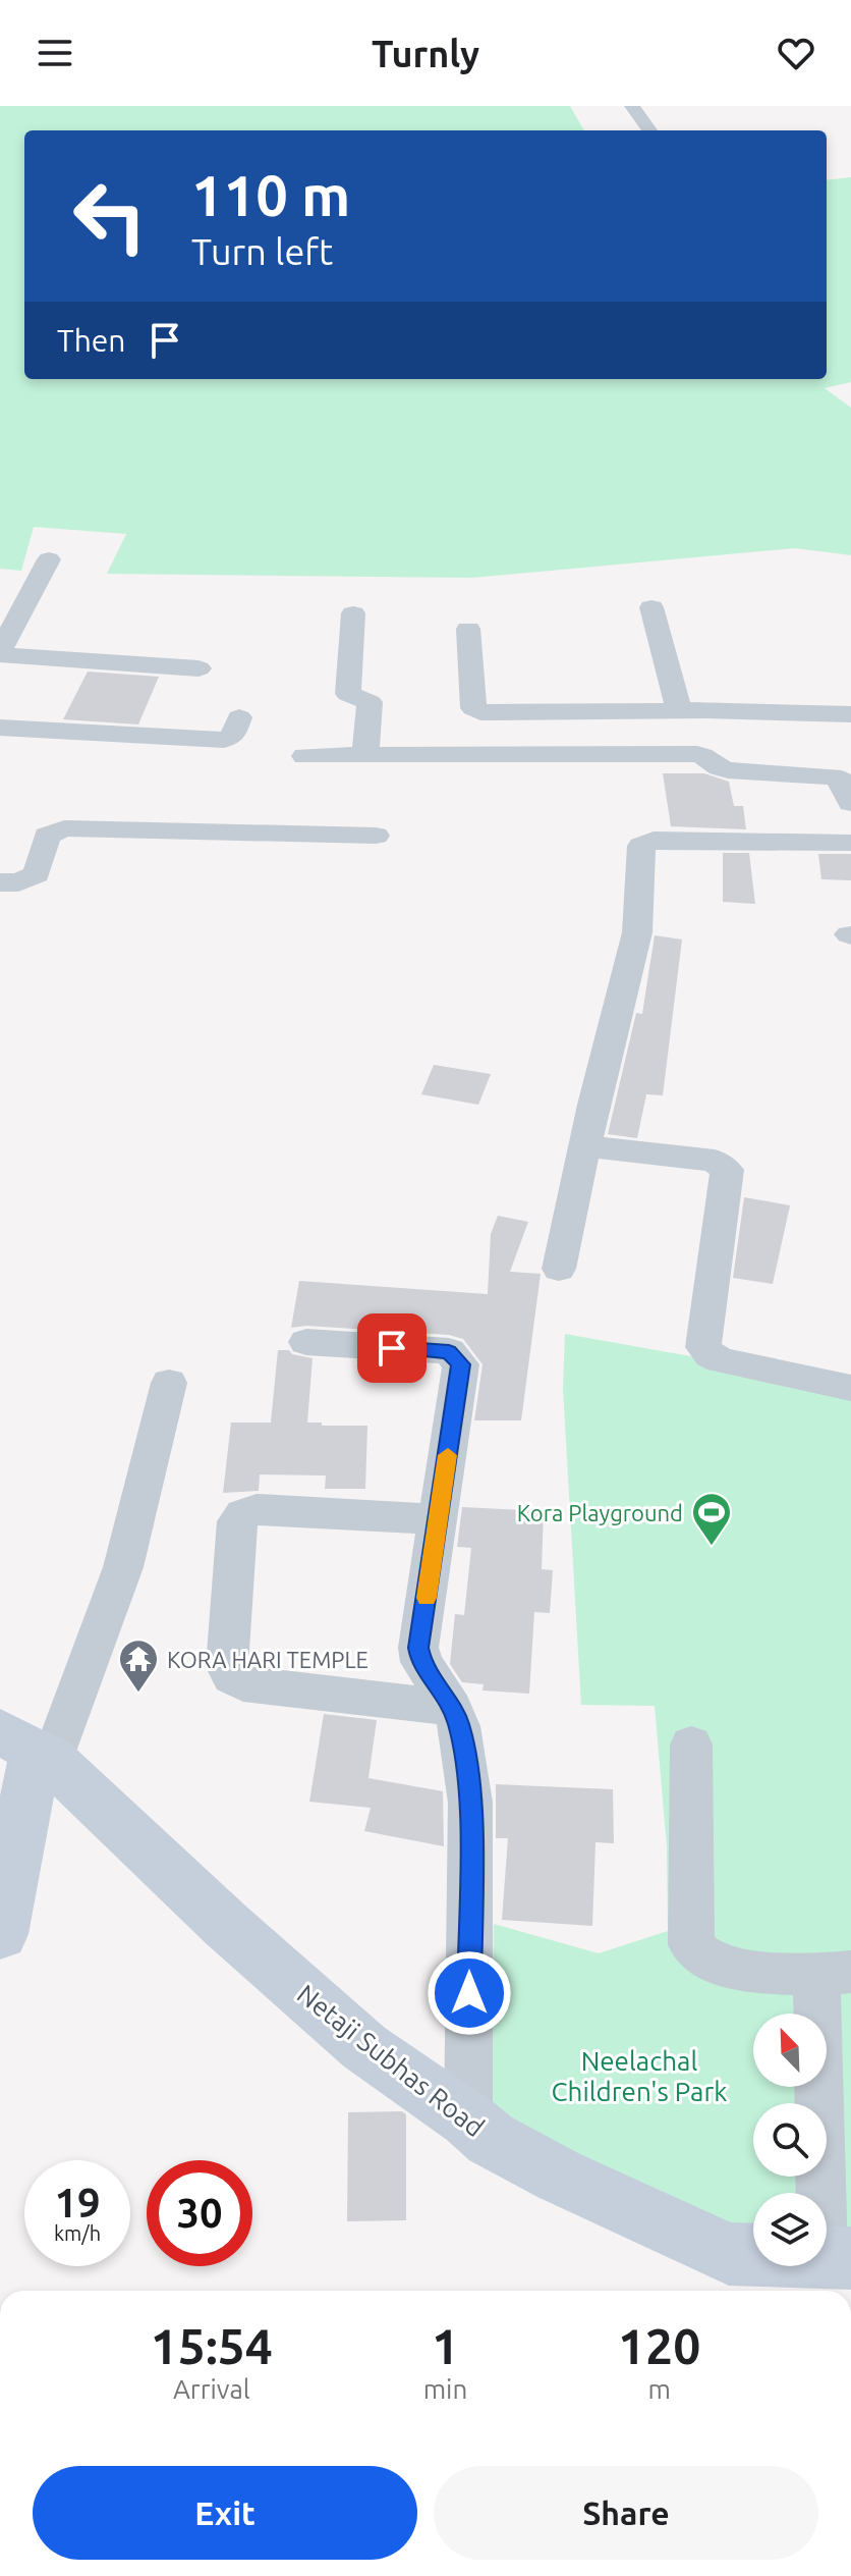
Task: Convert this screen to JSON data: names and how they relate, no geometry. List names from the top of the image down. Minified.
{"streets":{"street":["Netaji Subhas Road"]},"parks":["Neelachal Children's Park"],"places":{"sports":["Kora Playground"],"temple":["KORA HARI TEMPLE"]},"north":"top left","page":{"header":"Turnly","turn":["110 m","Turn left"],"then":"Then","speed":"19 km/h","limit":"30","eta":["15:54","Arrival","1","min","120","m"],"buttons":["Exit","Share"]}}
